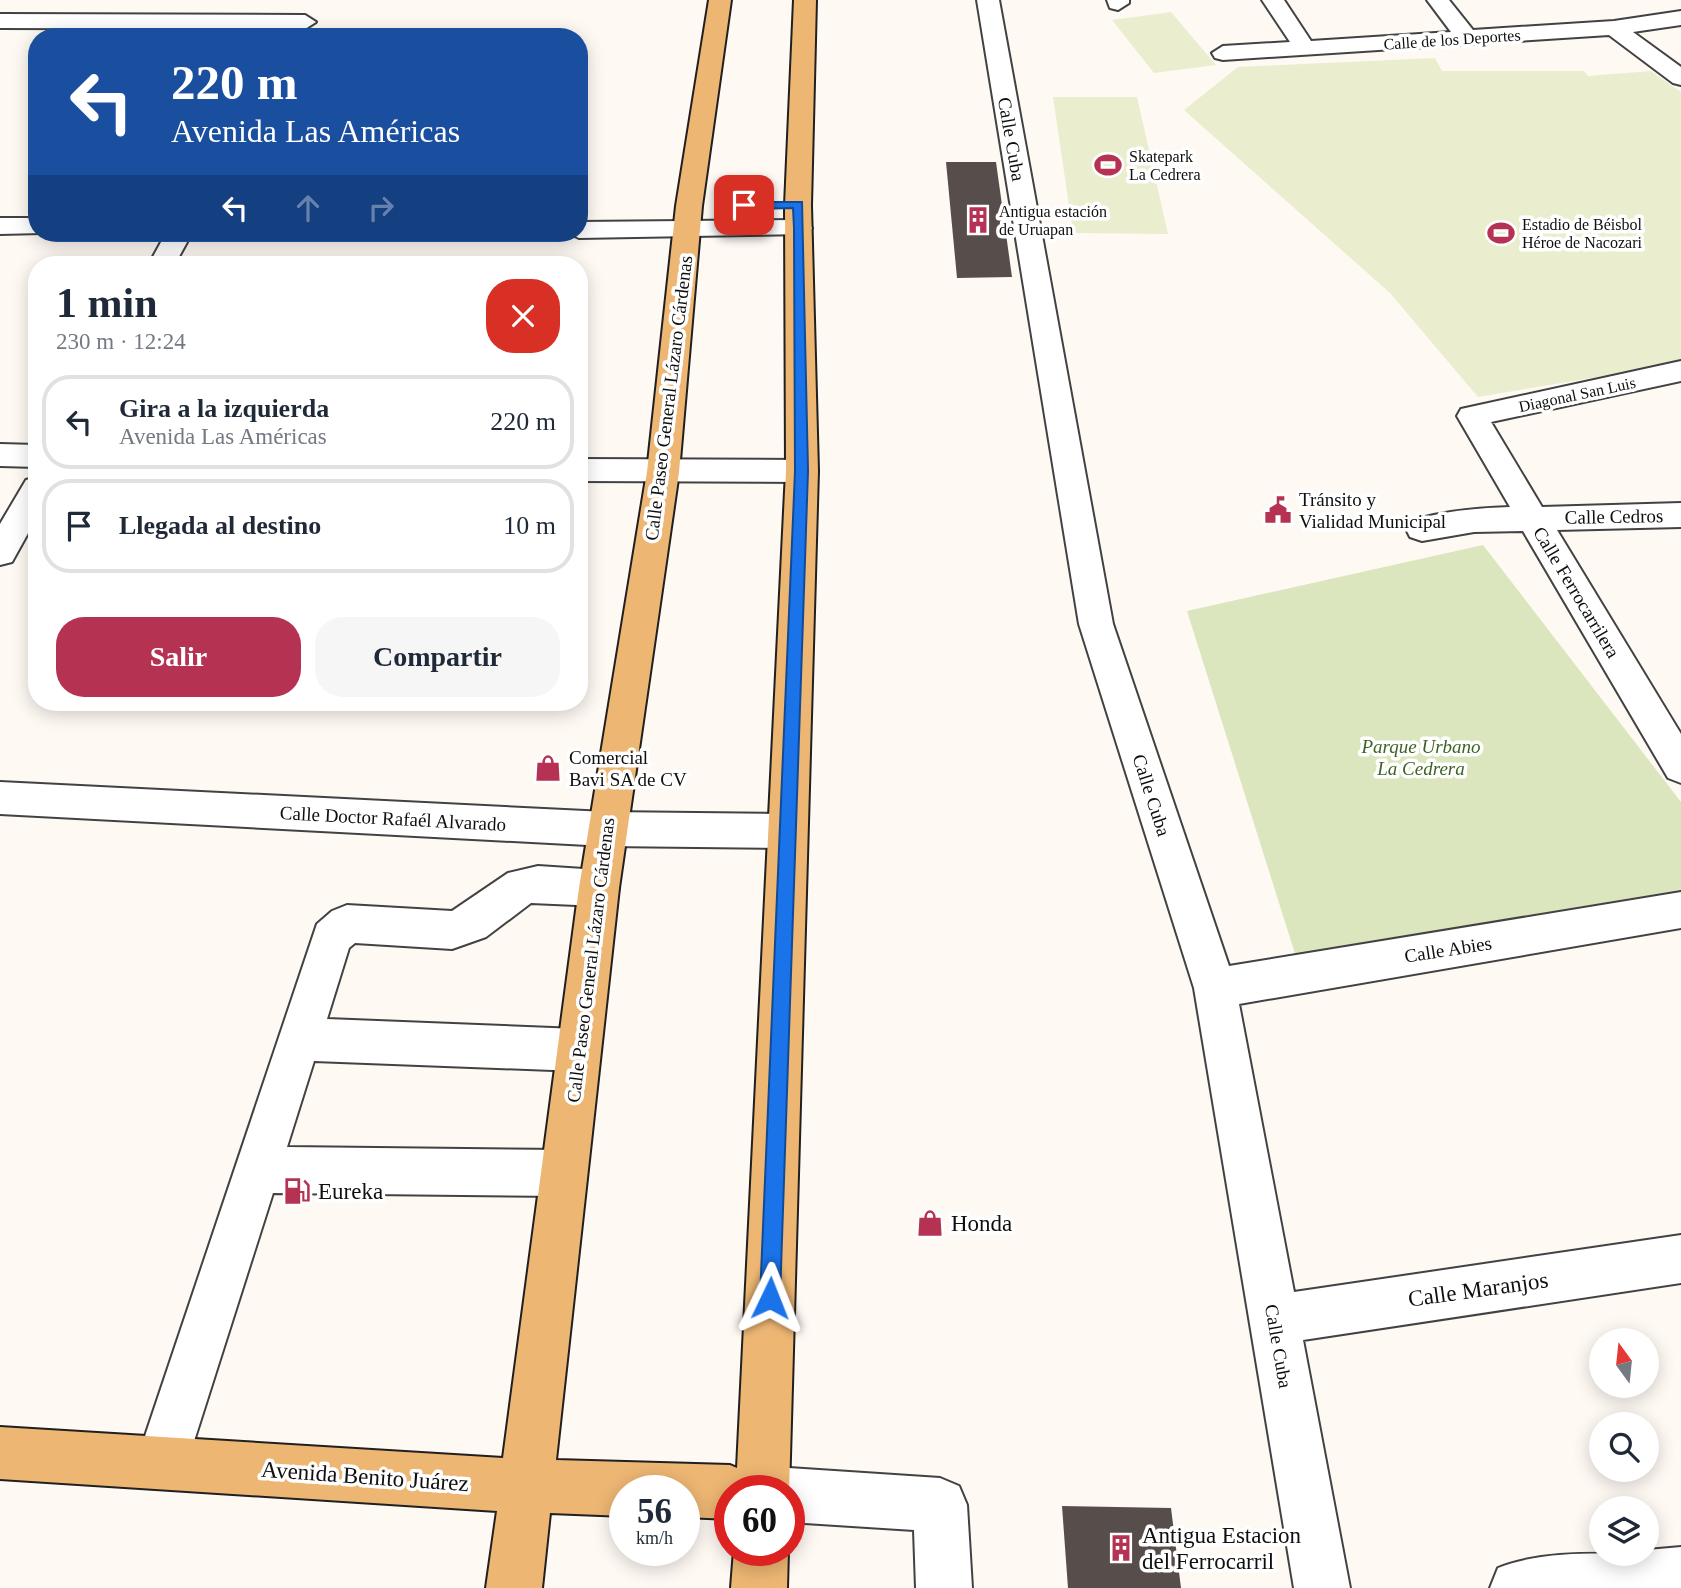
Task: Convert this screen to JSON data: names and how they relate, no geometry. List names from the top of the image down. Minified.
{"streets":{"main road":["Calle Paseo General Lázaro Cárdenas","Avenida Benito Juárez"],"street":["Calle de los Deportes","Calle Cuba","Diagonal San Luis","Calle Cedros","Calle Ferrocarrilera","Calle Doctor Rafaél Alvarado","Calle Abies","Calle Maranjos"]},"crossings":[["Calle Cuba","Calle Abies"],["Calle Cuba","Calle Maranjos"],["Diagonal San Luis","Calle Ferrocarrilera"],["Calle Paseo General Lázaro Cárdenas","Calle Doctor Rafaél Alvarado"],["Calle Paseo General Lázaro Cárdenas","Avenida Benito Juárez"],["Calle Cedros","Calle Ferrocarrilera"]],"parks":["Parque Urbano La Cedrera"],"places":{"sports":["Skatepark La Cedrera","Estadio de Béisbol Héroe de Nacozari"],"building":["Antigua estación de Uruapan","Antigua Estacion del Ferrocarril"],"public building":["Tránsito y Vialidad Municipal"],"shop":["Comercial Bavi SA de CV","Honda"],"fuel station":["Eureka"]},"north":"top","page":{"turn":["220 m","Avenida Las Américas"],"heading":["1 min","230 m · 12:24"],"list":[{"name":"Gira a la izquierda","note":"Avenida Las Américas","value":"220 m"},{"name":"Llegada al destino","value":"10 m"}],"buttons":["Salir","Compartir"],"speed":"56 km/h","limit":"60"}}
